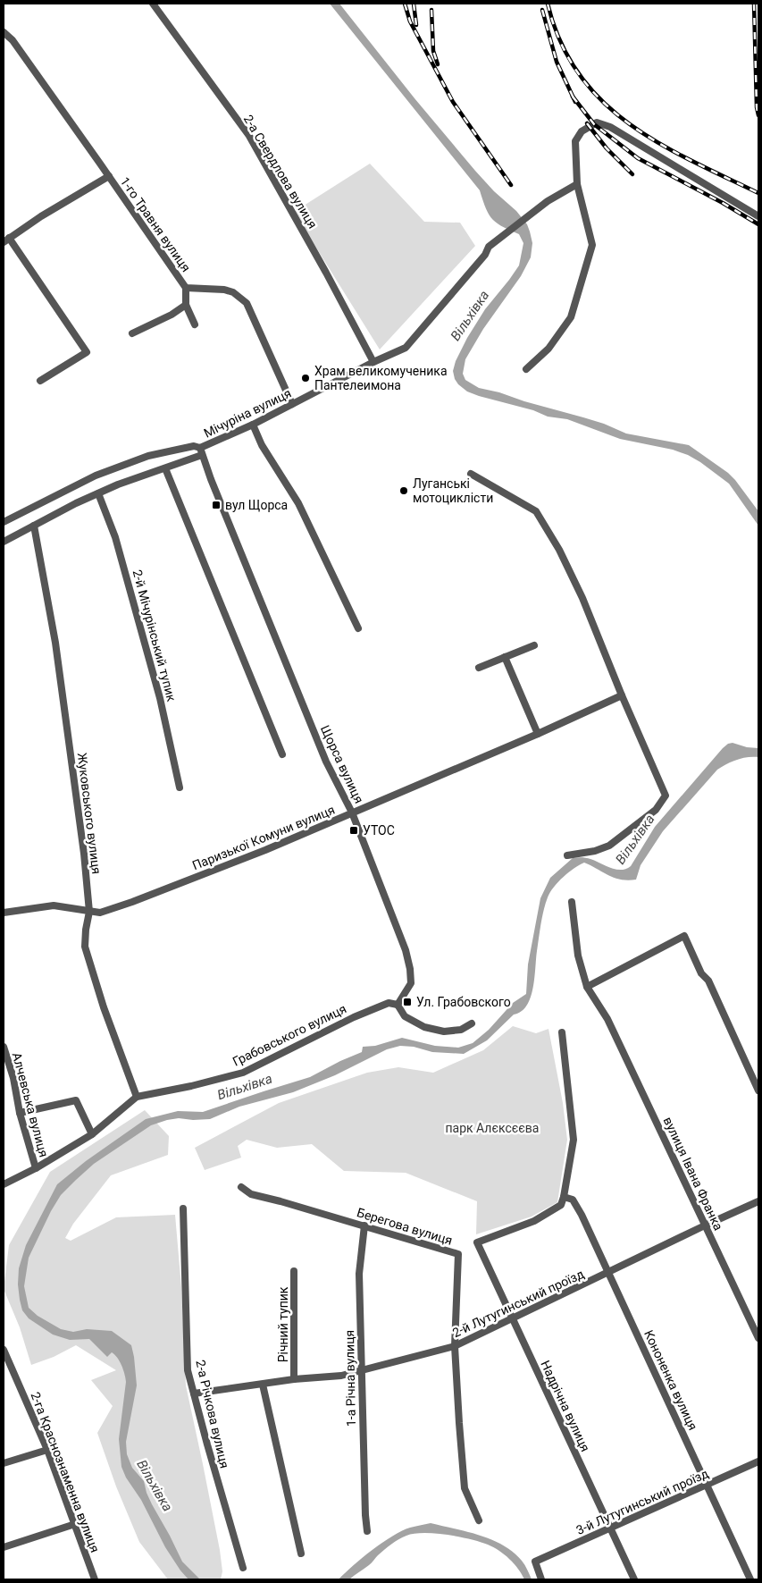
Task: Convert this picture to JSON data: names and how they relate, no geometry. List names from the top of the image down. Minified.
{"streets":{"street":["2-а Свердлова вулиця","1-го Травня вулиця","Мічуріна вулиця","2-й Мічурінський тупик","Щорса вулиця","Жуковського вулиця","Паризької Комуни вулиця","Грабовського вулиця","Алчевська вулиця","вулиця Івана Франка","Берегова вулиця","2-й Лутугинський проїзд","Річний тупик","1-а Річна вулиця","Кононенка вулиця","Надрічна вулиця","2-а Річкова вулиця","2-га Краснознаменна вулиця","3-й Лутугинський проїзд"]},"crossings":[["2-а Свердлова вулиця","Мічуріна вулиця"],["1-го Травня вулиця","Мічуріна вулиця"],["Мічуріна вулиця","2-й Мічурінський тупик"],["Мічуріна вулиця","Щорса вулиця"],["Мічуріна вулиця","Жуковського вулиця"],["Щорса вулиця","Паризької Комуни вулиця"],["Щорса вулиця","Грабовського вулиця"],["Жуковського вулиця","Паризької Комуни вулиця"],["Жуковського вулиця","Грабовського вулиця"],["Грабовського вулиця","Алчевська вулиця"],["вулиця Івана Франка","2-й Лутугинський проїзд"],["Берегова вулиця","2-й Лутугинський проїзд"],["Берегова вулиця","1-а Річна вулиця"],["2-й Лутугинський проїзд","Річний тупик"],["2-й Лутугинський проїзд","1-а Річна вулиця"],["2-й Лутугинський проїзд","Кононенка вулиця"],["2-й Лутугинський проїзд","Надрічна вулиця"],["2-й Лутугинський проїзд","2-а Річкова вулиця"],["Кононенка вулиця","Надрічна вулиця"],["Кононенка вулиця","3-й Лутугинський проїзд"],["Надрічна вулиця","3-й Лутугинський проїзд"]],"water":["Вільхівка"],"parks":["парк Алєксєєва"],"places":{"other":["Храм великомученика Пантелеимона","Луганські мотоциклісти"],"transit":["вул Щорса","УТОС","Ул. Грабовского"]}}
